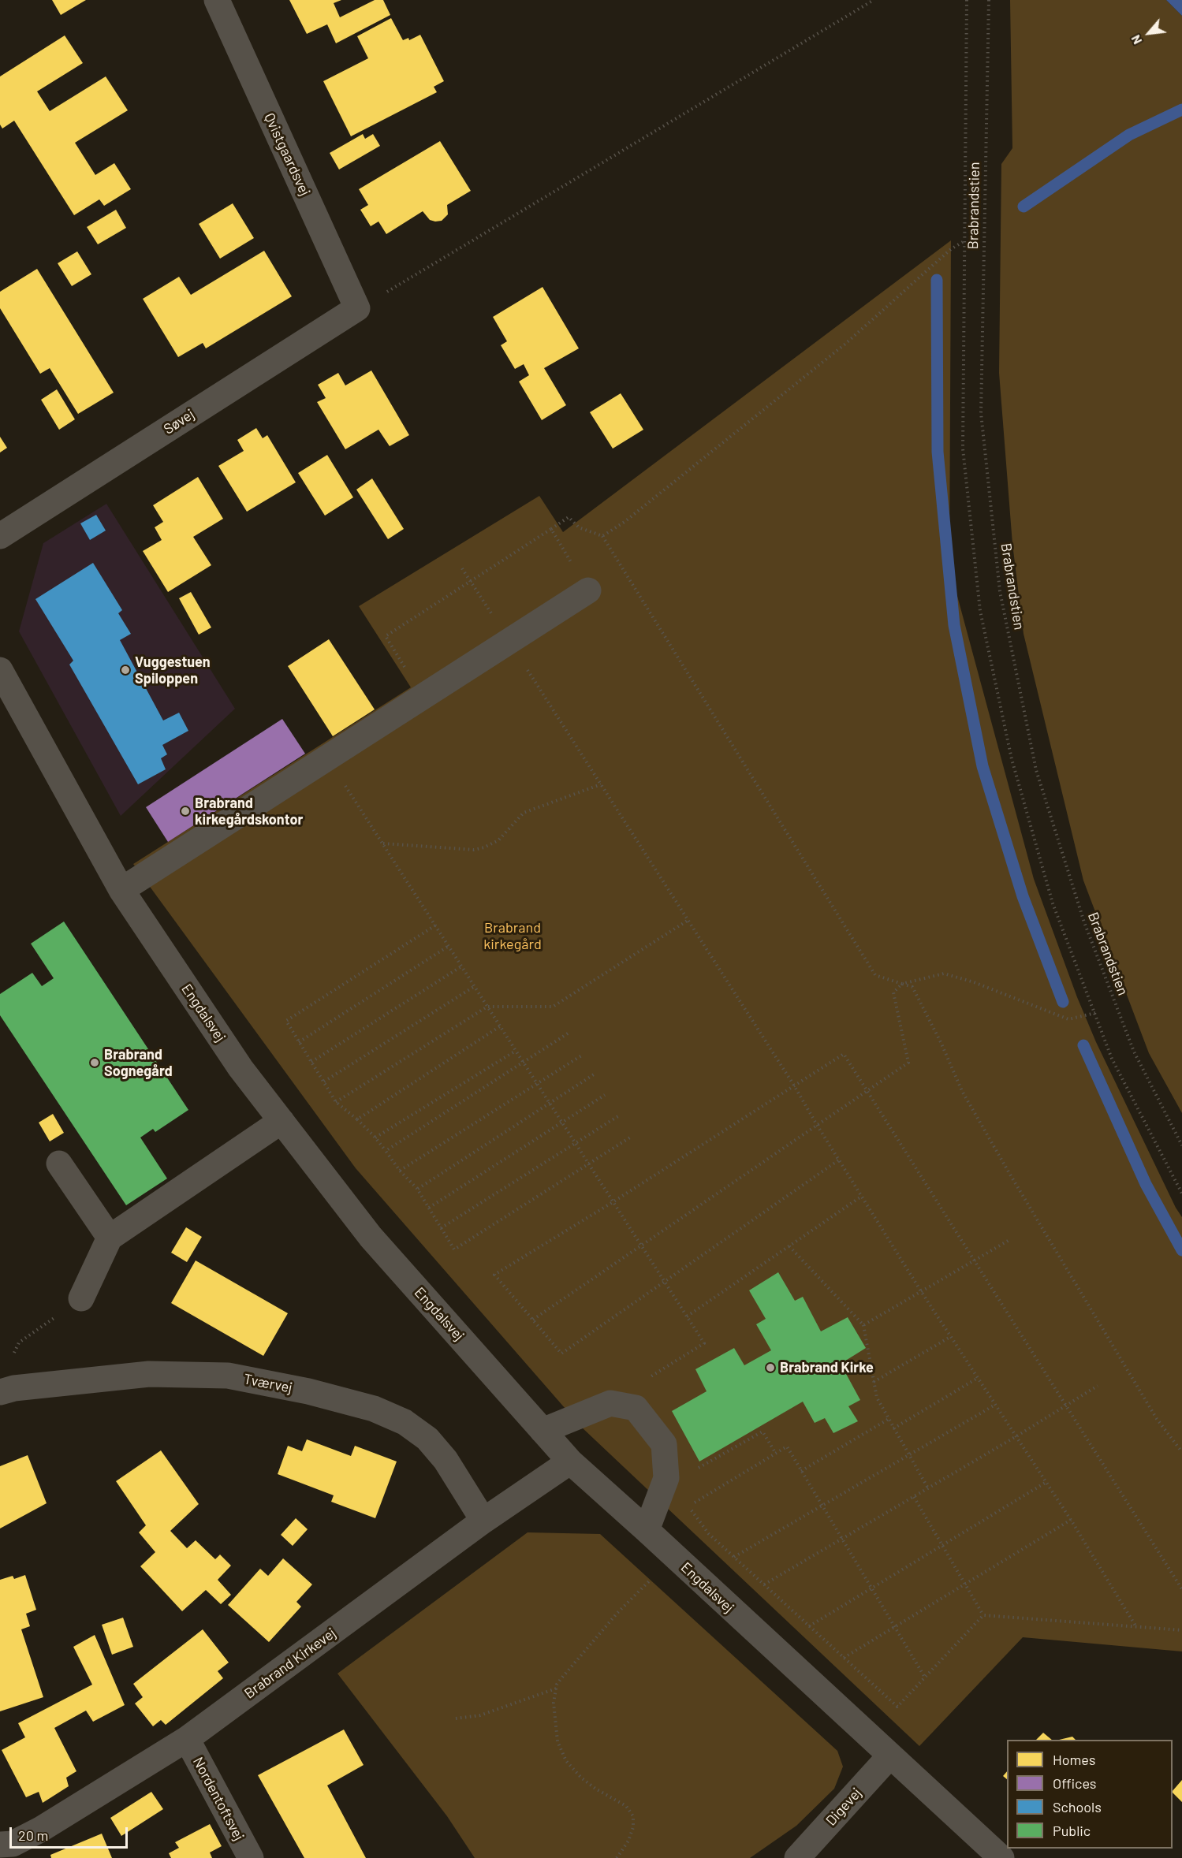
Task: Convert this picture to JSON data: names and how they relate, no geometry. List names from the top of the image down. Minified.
{"streets":{"street":["Qvistgaardsvej","Søvej","Engdalsvej","Tværvej","Brabrand Kirkevej","Nordentoftsvej","Digevej"],"path":["Brabrandstien"]},"crossings":[["Qvistgaardsvej","Søvej"],["Engdalsvej","Brabrand Kirkevej"],["Engdalsvej","Digevej"],["Tværvej","Brabrand Kirkevej"],["Brabrand Kirkevej","Nordentoftsvej"]],"parks":["Brabrand kirkegård"],"places":["Vuggestuen Spiloppen","Brabrand kirkegårdskontor","Brabrand Sognegård","Brabrand Kirke"],"legend":["Homes","Offices","Schools","Public"],"scale_bar":"20 m","north":"bottom left"}
